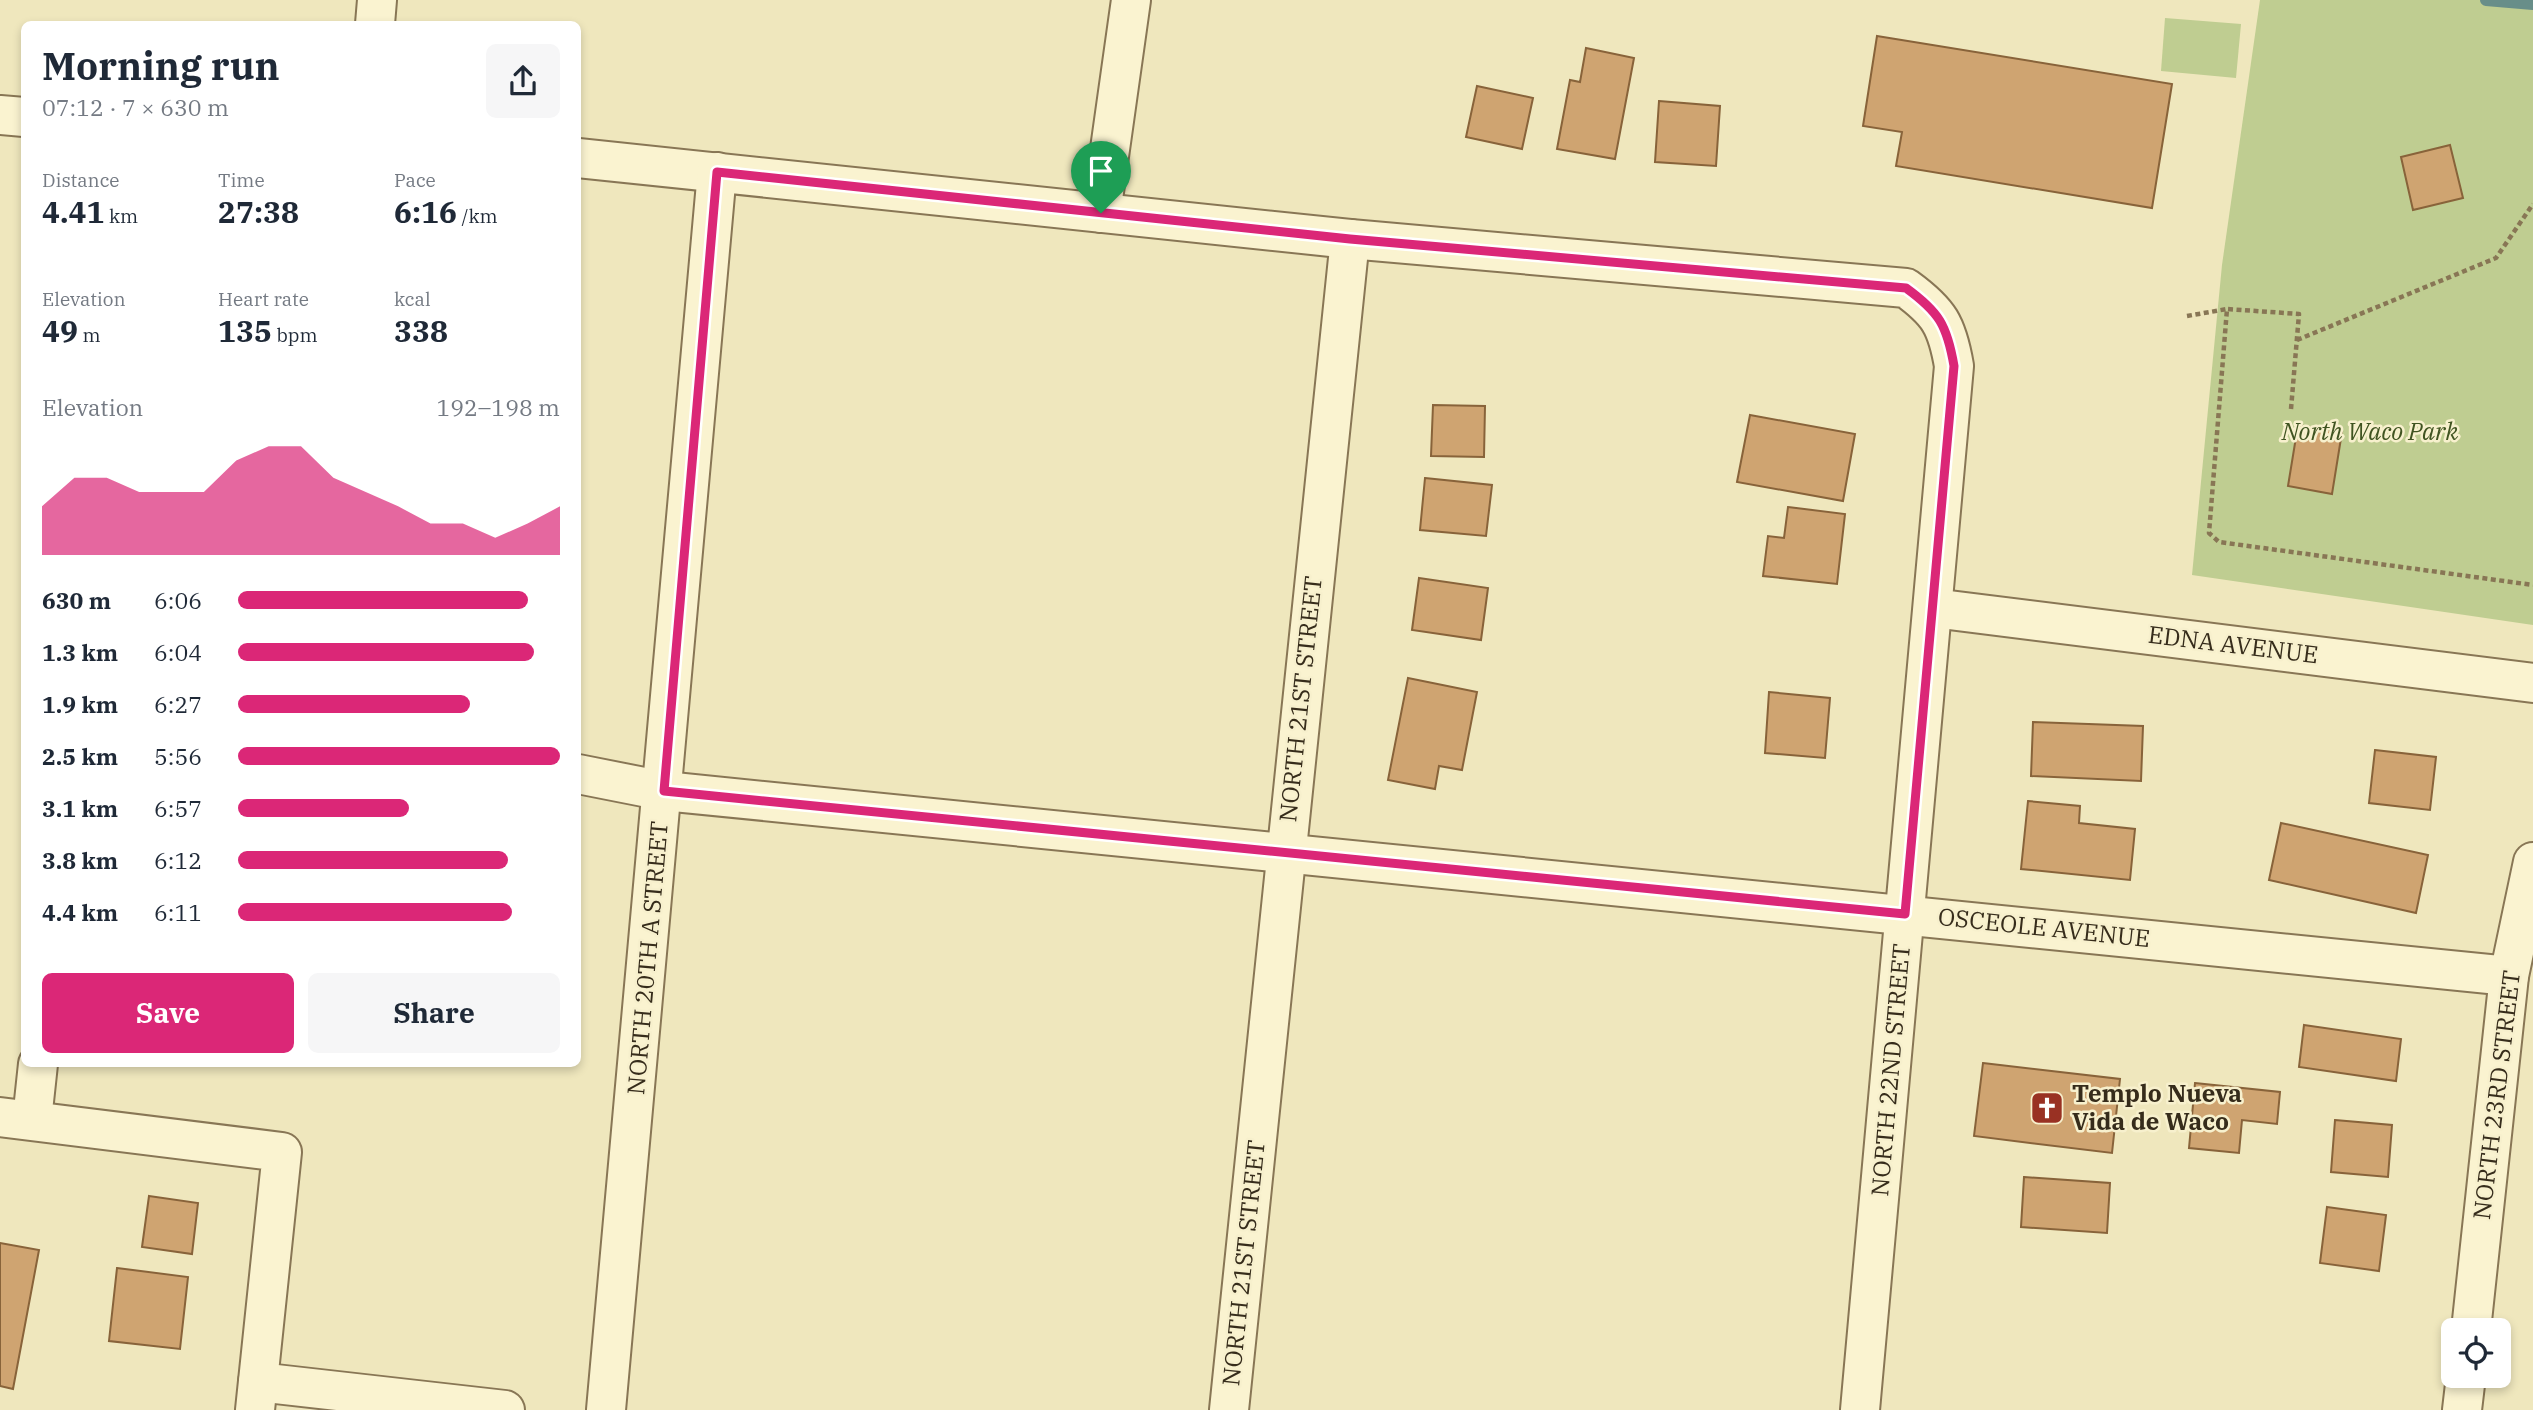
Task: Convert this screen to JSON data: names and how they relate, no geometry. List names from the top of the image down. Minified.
{"streets":{"street":["EDNA AVENUE","NORTH 21ST STREET","OSCEOLE AVENUE","NORTH 20TH A STREET","NORTH 22ND STREET","NORTH 23RD STREET"]},"crossings":[["EDNA AVENUE","NORTH 22ND STREET"],["NORTH 21ST STREET","OSCEOLE AVENUE"],["NORTH 21ST STREET","NORTH 22ND STREET"],["OSCEOLE AVENUE","NORTH 20TH A STREET"],["OSCEOLE AVENUE","NORTH 22ND STREET"],["OSCEOLE AVENUE","NORTH 23RD STREET"]],"parks":["North Waco Park"],"places":{"church":["Templo Nueva Vida de Waco"]},"page":{"heading":["Morning run","07:12 · 7 × 630 m"],"stats":[["Distance","4.41 km"],["Time","27:38"],["Pace","6:16 /km"],["Elevation","49 m"],["Heart rate","135 bpm"],["kcal","338"]],"chart":["Elevation","192–198 m"],"list":[{"name":"630 m","note":"6:06"},{"name":"1.3 km","note":"6:04"},{"name":"1.9 km","note":"6:27"},{"name":"2.5 km","note":"5:56"},{"name":"3.1 km","note":"6:57"},{"name":"3.8 km","note":"6:12"},{"name":"4.4 km","note":"6:11"}],"buttons":["Save","Share"]}}
